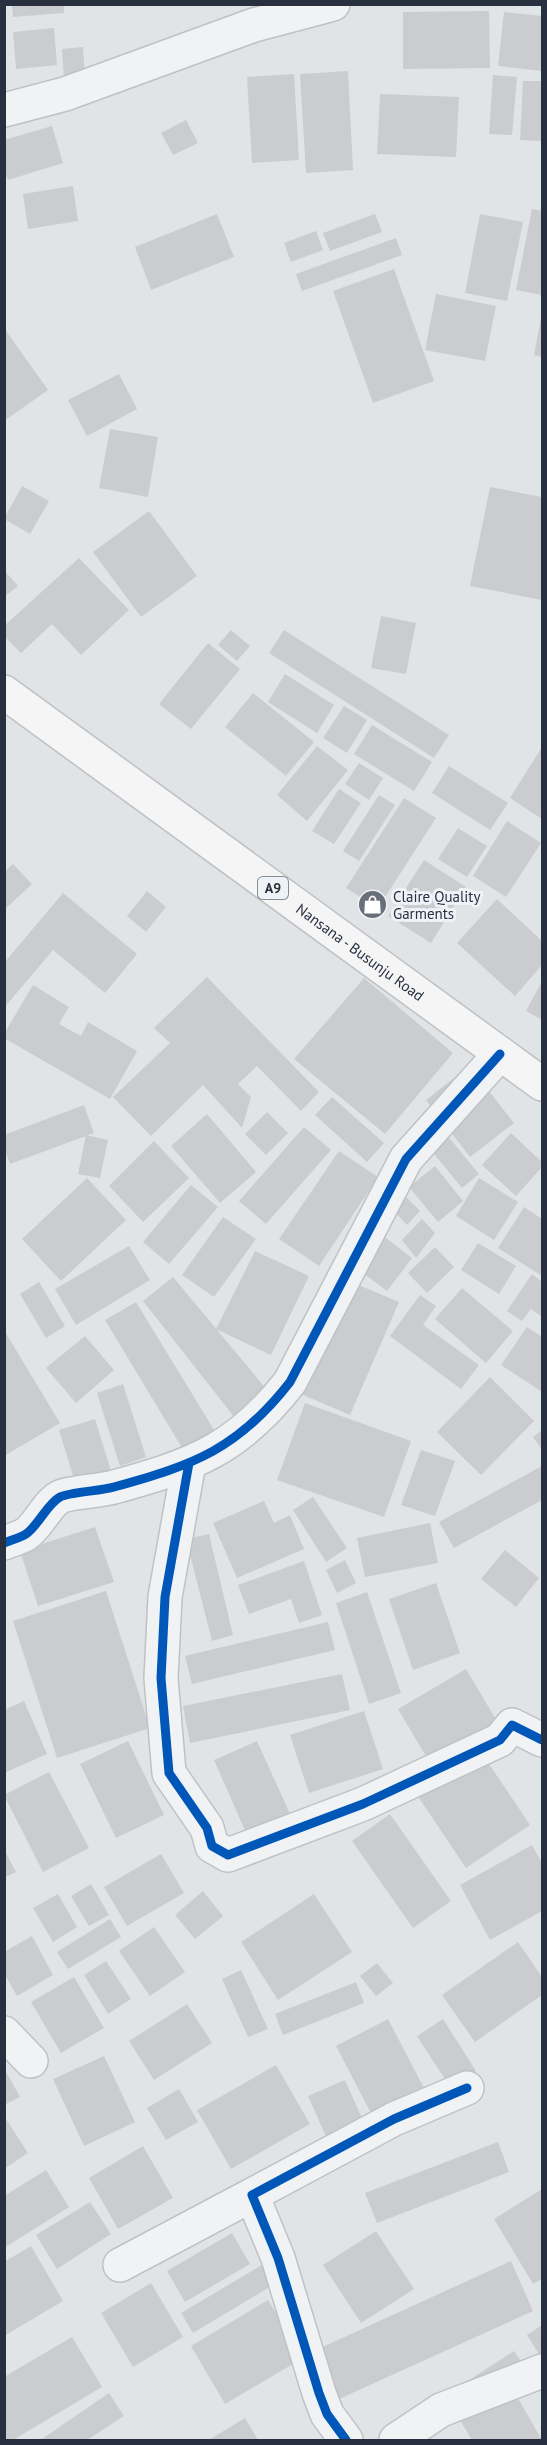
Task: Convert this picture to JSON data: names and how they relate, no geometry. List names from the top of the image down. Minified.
{"streets":{"main road":["A9","Nansana - Busunju Road"]},"places":{"shop":["Claire Quality Garments"]}}
